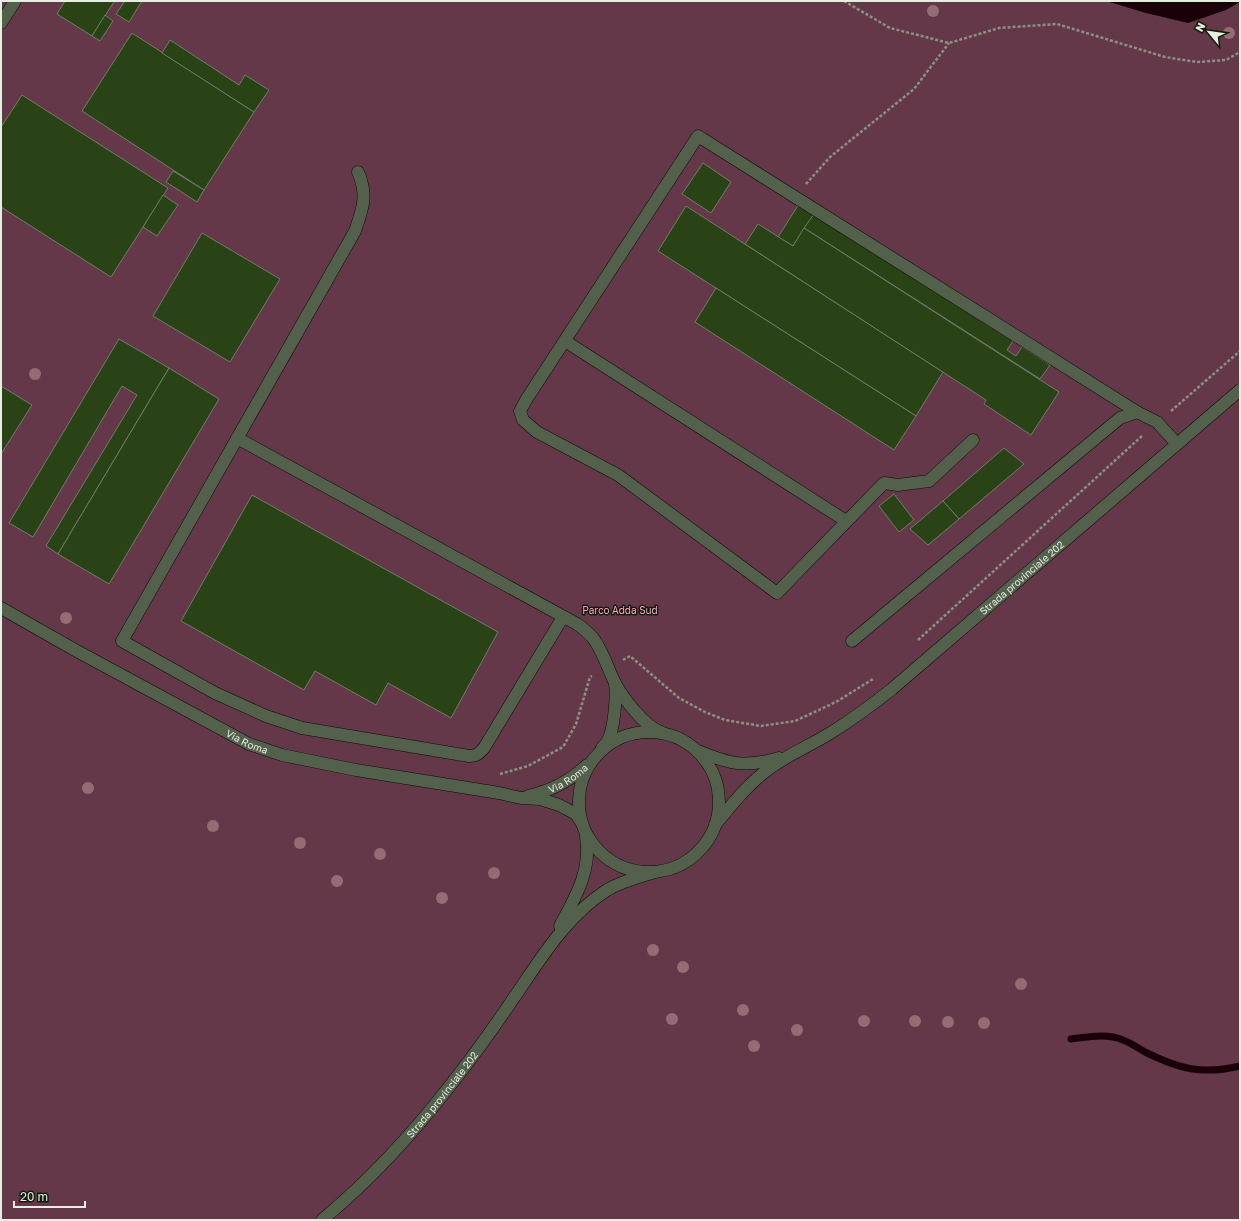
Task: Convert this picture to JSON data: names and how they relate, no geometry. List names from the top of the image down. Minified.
{"streets":{"street":["Strada provinciale 202","Via Roma"]},"crossings":[["Strada provinciale 202","Via Roma"]],"parks":["Parco Adda Sud"],"scale_bar":"20 m","north":"top left"}
